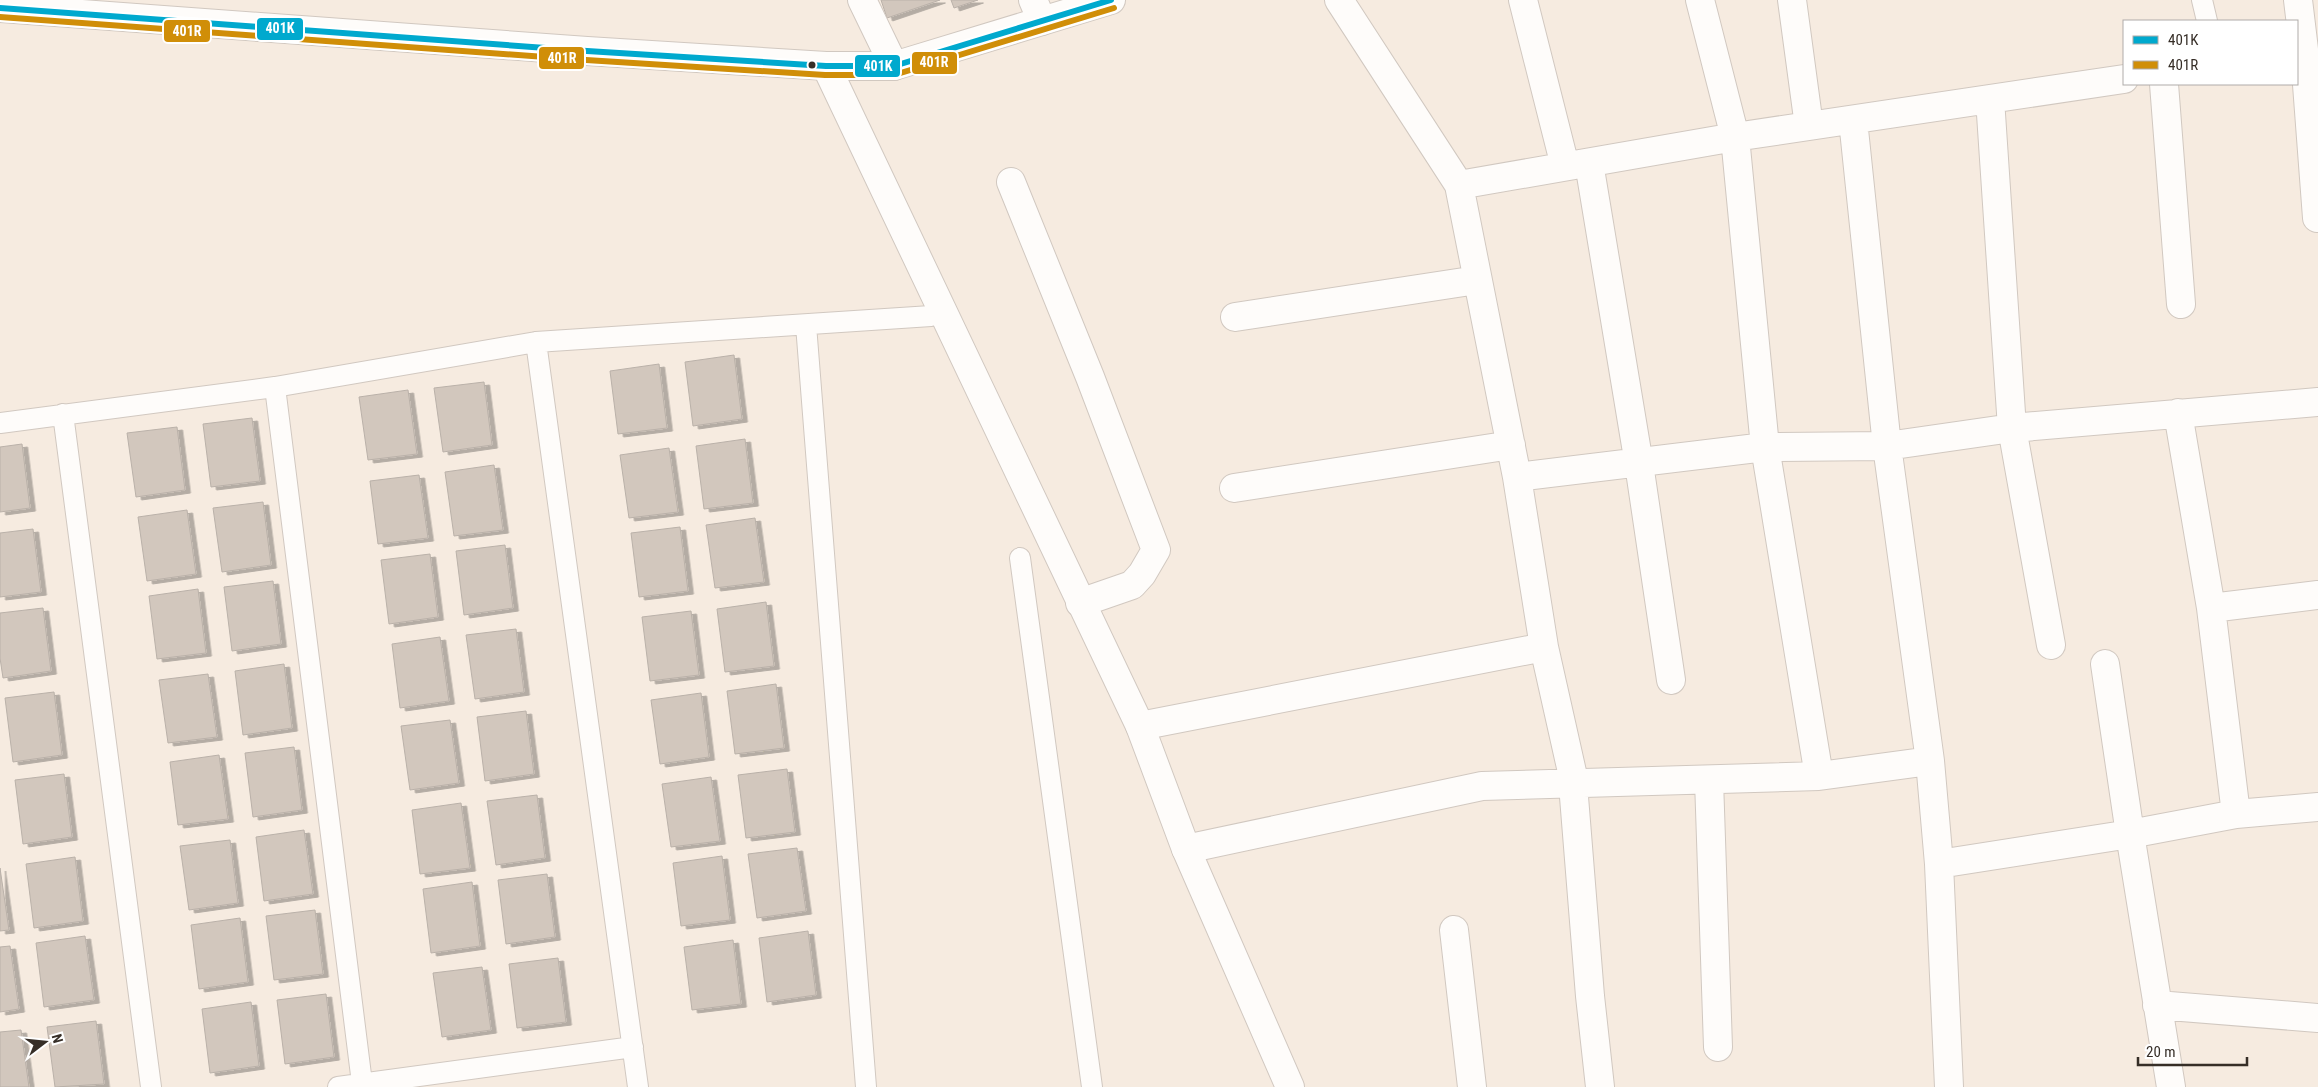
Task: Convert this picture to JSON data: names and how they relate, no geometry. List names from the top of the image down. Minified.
{"lines":["transit line 401K","transit line 401R"],"legend":["401K","401R"],"scale_bar":"20 m","north":"right"}
